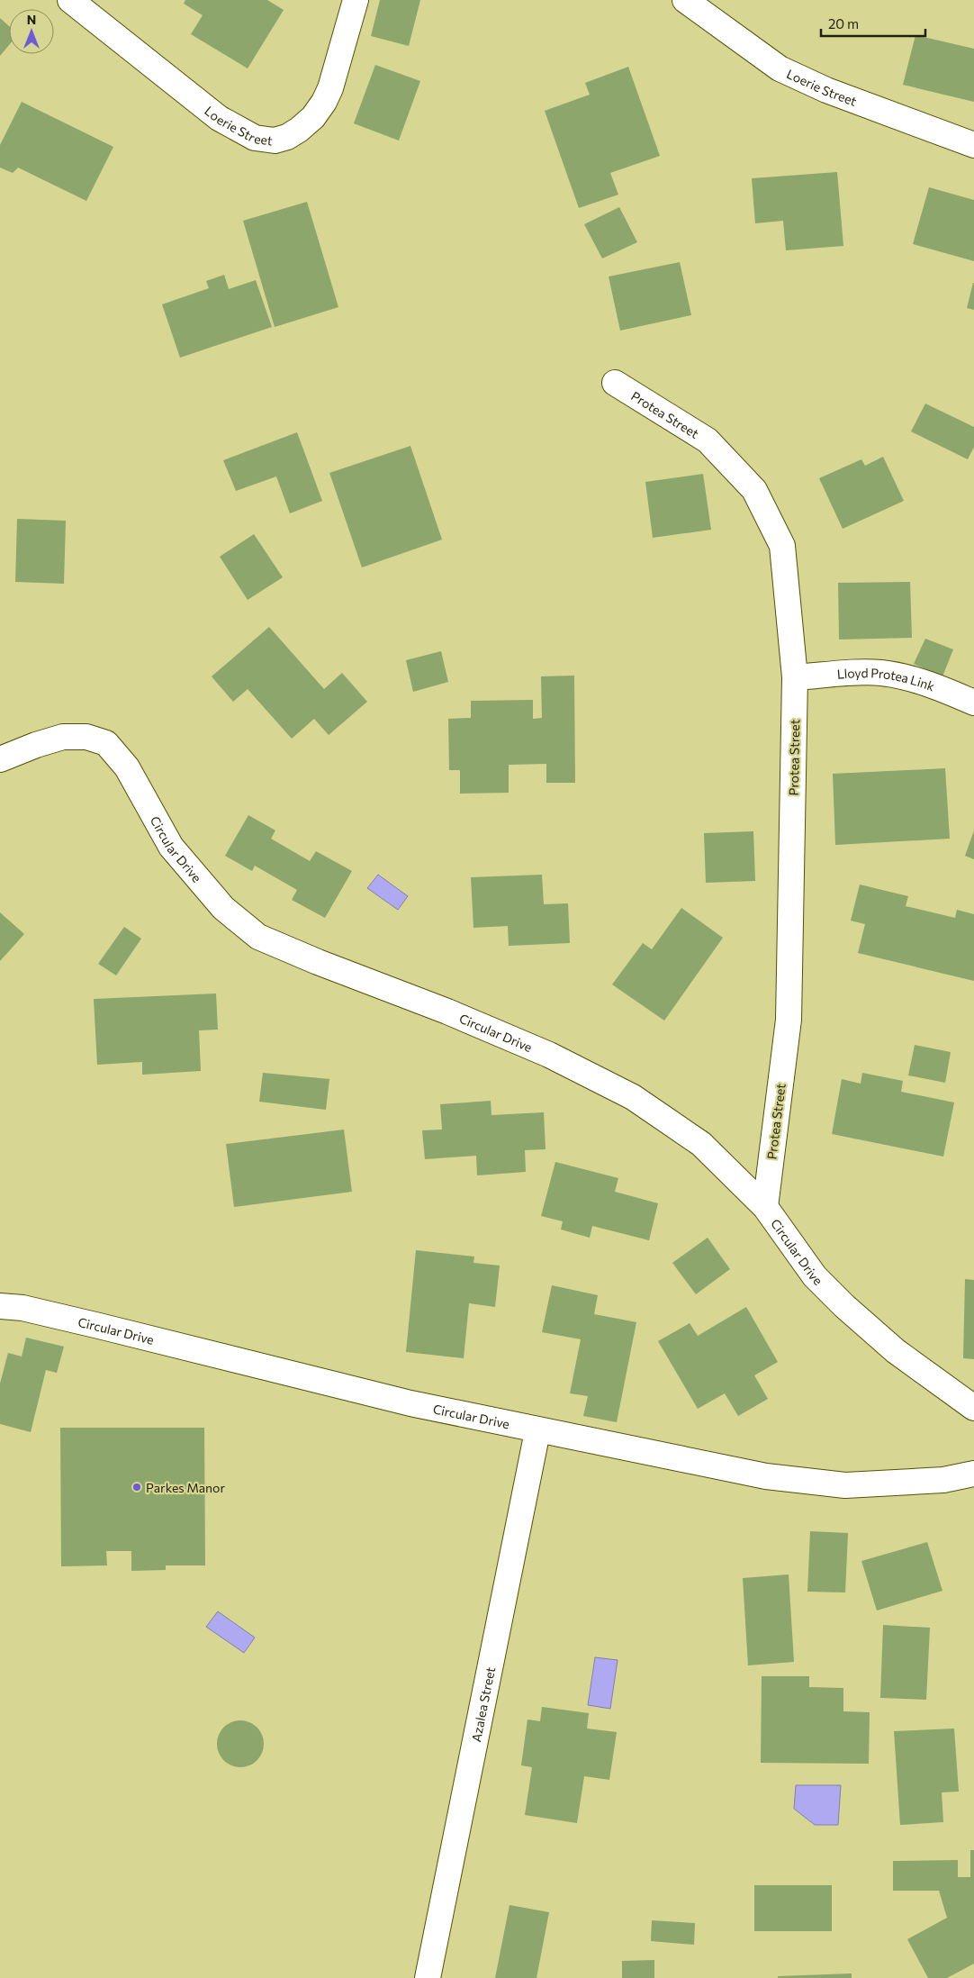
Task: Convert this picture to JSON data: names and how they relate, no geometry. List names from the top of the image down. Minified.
{"streets":{"street":["Loerie Street","Protea Street","Lloyd Protea Link","Circular Drive","Azalea Street"]},"crossings":[["Protea Street","Lloyd Protea Link"],["Protea Street","Circular Drive"],["Circular Drive","Azalea Street"]],"places":["Parkes Manor"],"scale_bar":"20 m","north":"top"}
